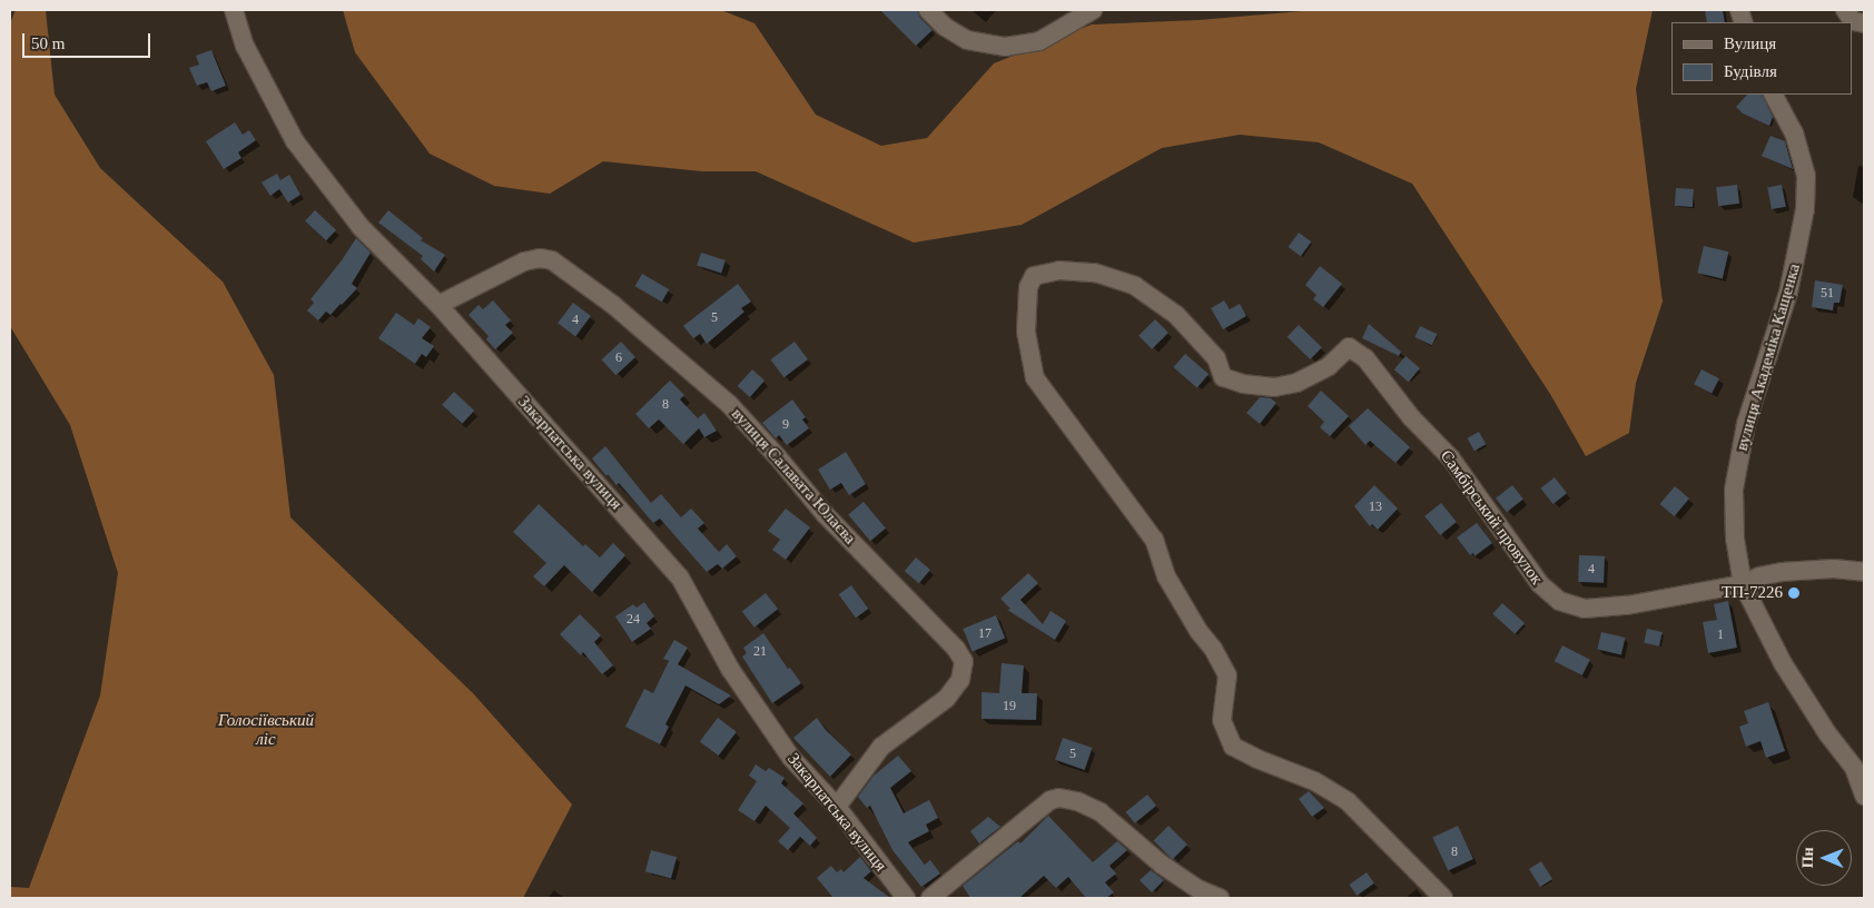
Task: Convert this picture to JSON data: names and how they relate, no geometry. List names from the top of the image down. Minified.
{"streets":{"street":["вулиця Академіка Кащенка","Закарпатська вулиця","вулиця Салавата Юлаєва","Самбірський провулок"]},"crossings":[["вулиця Академіка Кащенка","Самбірський провулок"],["Закарпатська вулиця","вулиця Салавата Юлаєва"]],"parks":["Голосіївський ліс"],"places":["ТП-7226"],"house_numbers":["51","5","4","6","8","9","13","4","24","17","1","21","19","5","8"],"legend":["Вулиця","Будівля"],"scale_bar":"50 m","north":"left"}
